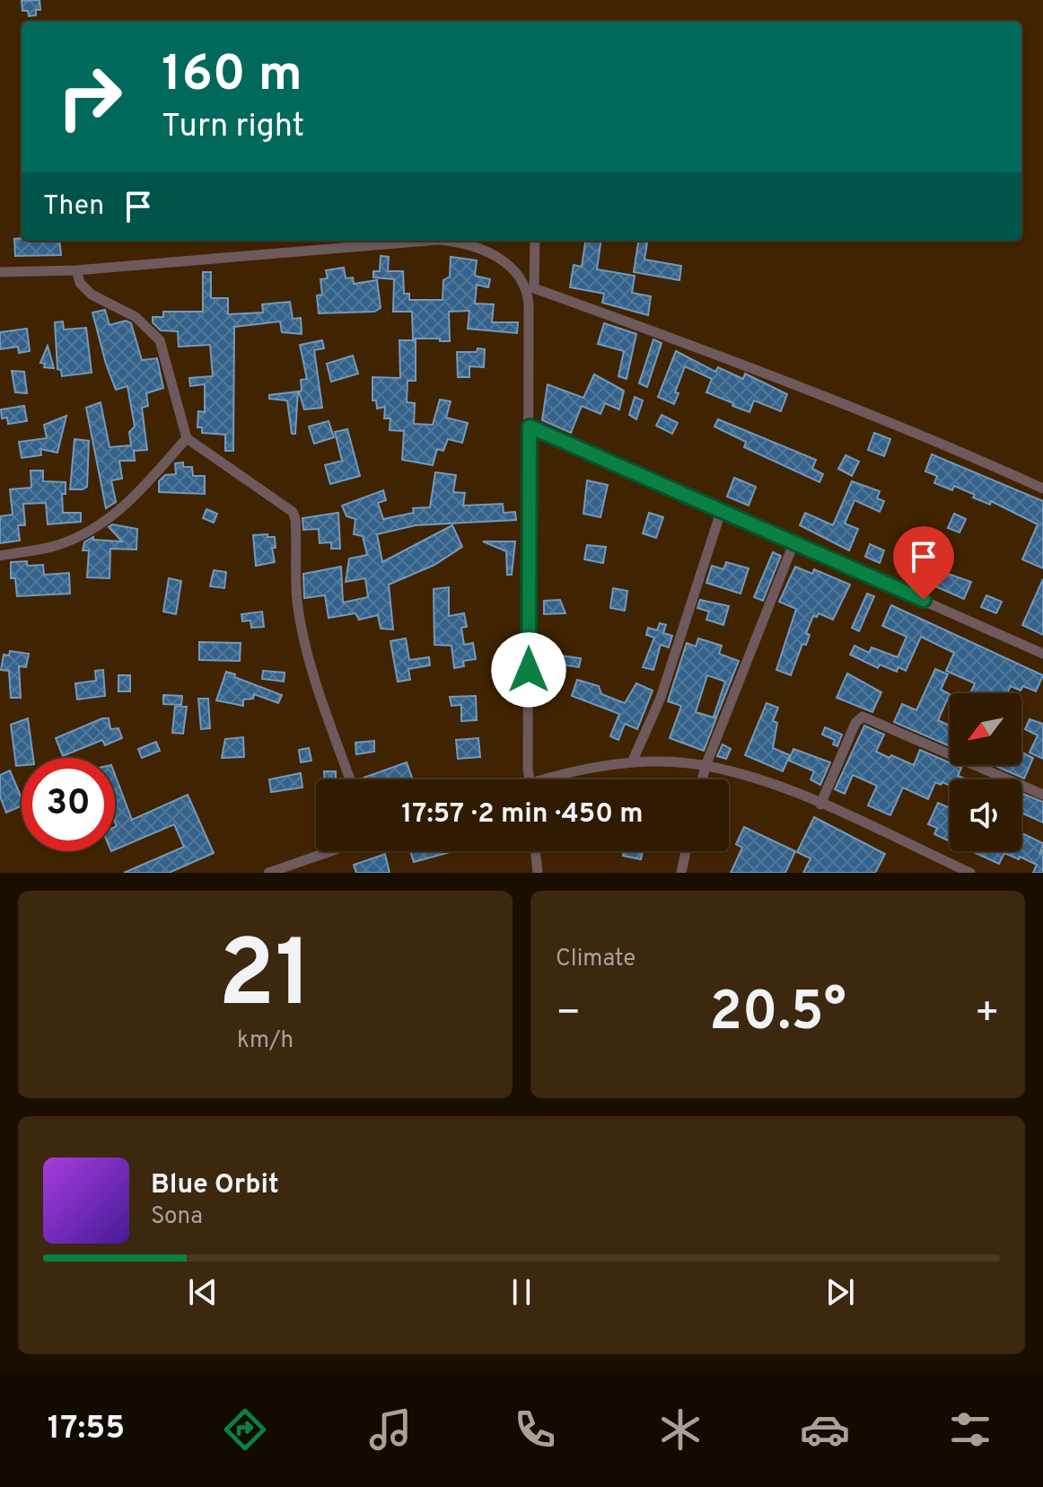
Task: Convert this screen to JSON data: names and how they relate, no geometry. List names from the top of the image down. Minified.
{"north":"bottom left","page":{"turn":["160 m","Turn right"],"then":"Then","limit":"30","trip":"17:57 · 2 min · 450 m","tile":[["21","km/h"],"Climate"],"heat":["−","20.5°","+"],"song":["Blue Orbit","Sona"],"tabs":"17:55"}}
